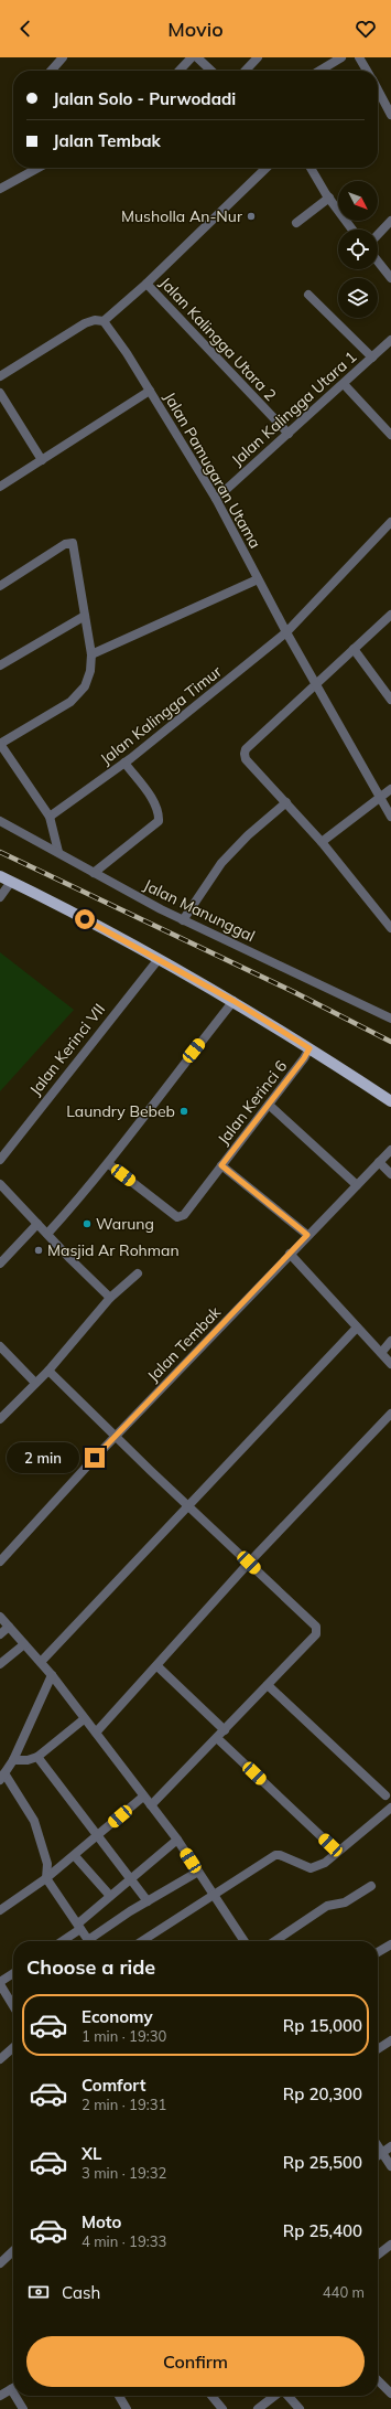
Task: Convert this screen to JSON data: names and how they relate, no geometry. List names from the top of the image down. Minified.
{"streets":{"street":["Jalan Kalingga Utara 2","Jalan Kalingga Utara 1","Jalan Pamugaran Utama","Jalan Kalingga Timur","Jalan Manunggal","Jalan Kerinci VII","Jalan Kerinci 6","Jalan Tembak"]},"crossings":[["Jalan Kalingga Utara 2","Jalan Kalingga Utara 1"],["Jalan Kalingga Utara 1","Jalan Pamugaran Utama"],["Jalan Pamugaran Utama","Jalan Kalingga Timur"]],"places":["Musholla An-Nur","Laundry Bebeb","Warung","Masjid Ar Rohman"],"north":"bottom right","page":{"header":"Movio","banner":["Jalan Solo - Purwodadi","Jalan Tembak"],"bubble":"2 min","heading":"Choose a ride","list":[{"name":"Economy","note":"1 min · 19:30","value":"Rp 15,000"},{"name":"Comfort","note":"2 min · 19:31","value":"Rp 20,300"},{"name":"XL","note":"3 min · 19:32","value":"Rp 25,500"},{"name":"Moto","note":"4 min · 19:33","value":"Rp 25,400"}],"pay":["Cash","440 m"],"buttons":"Confirm"}}
